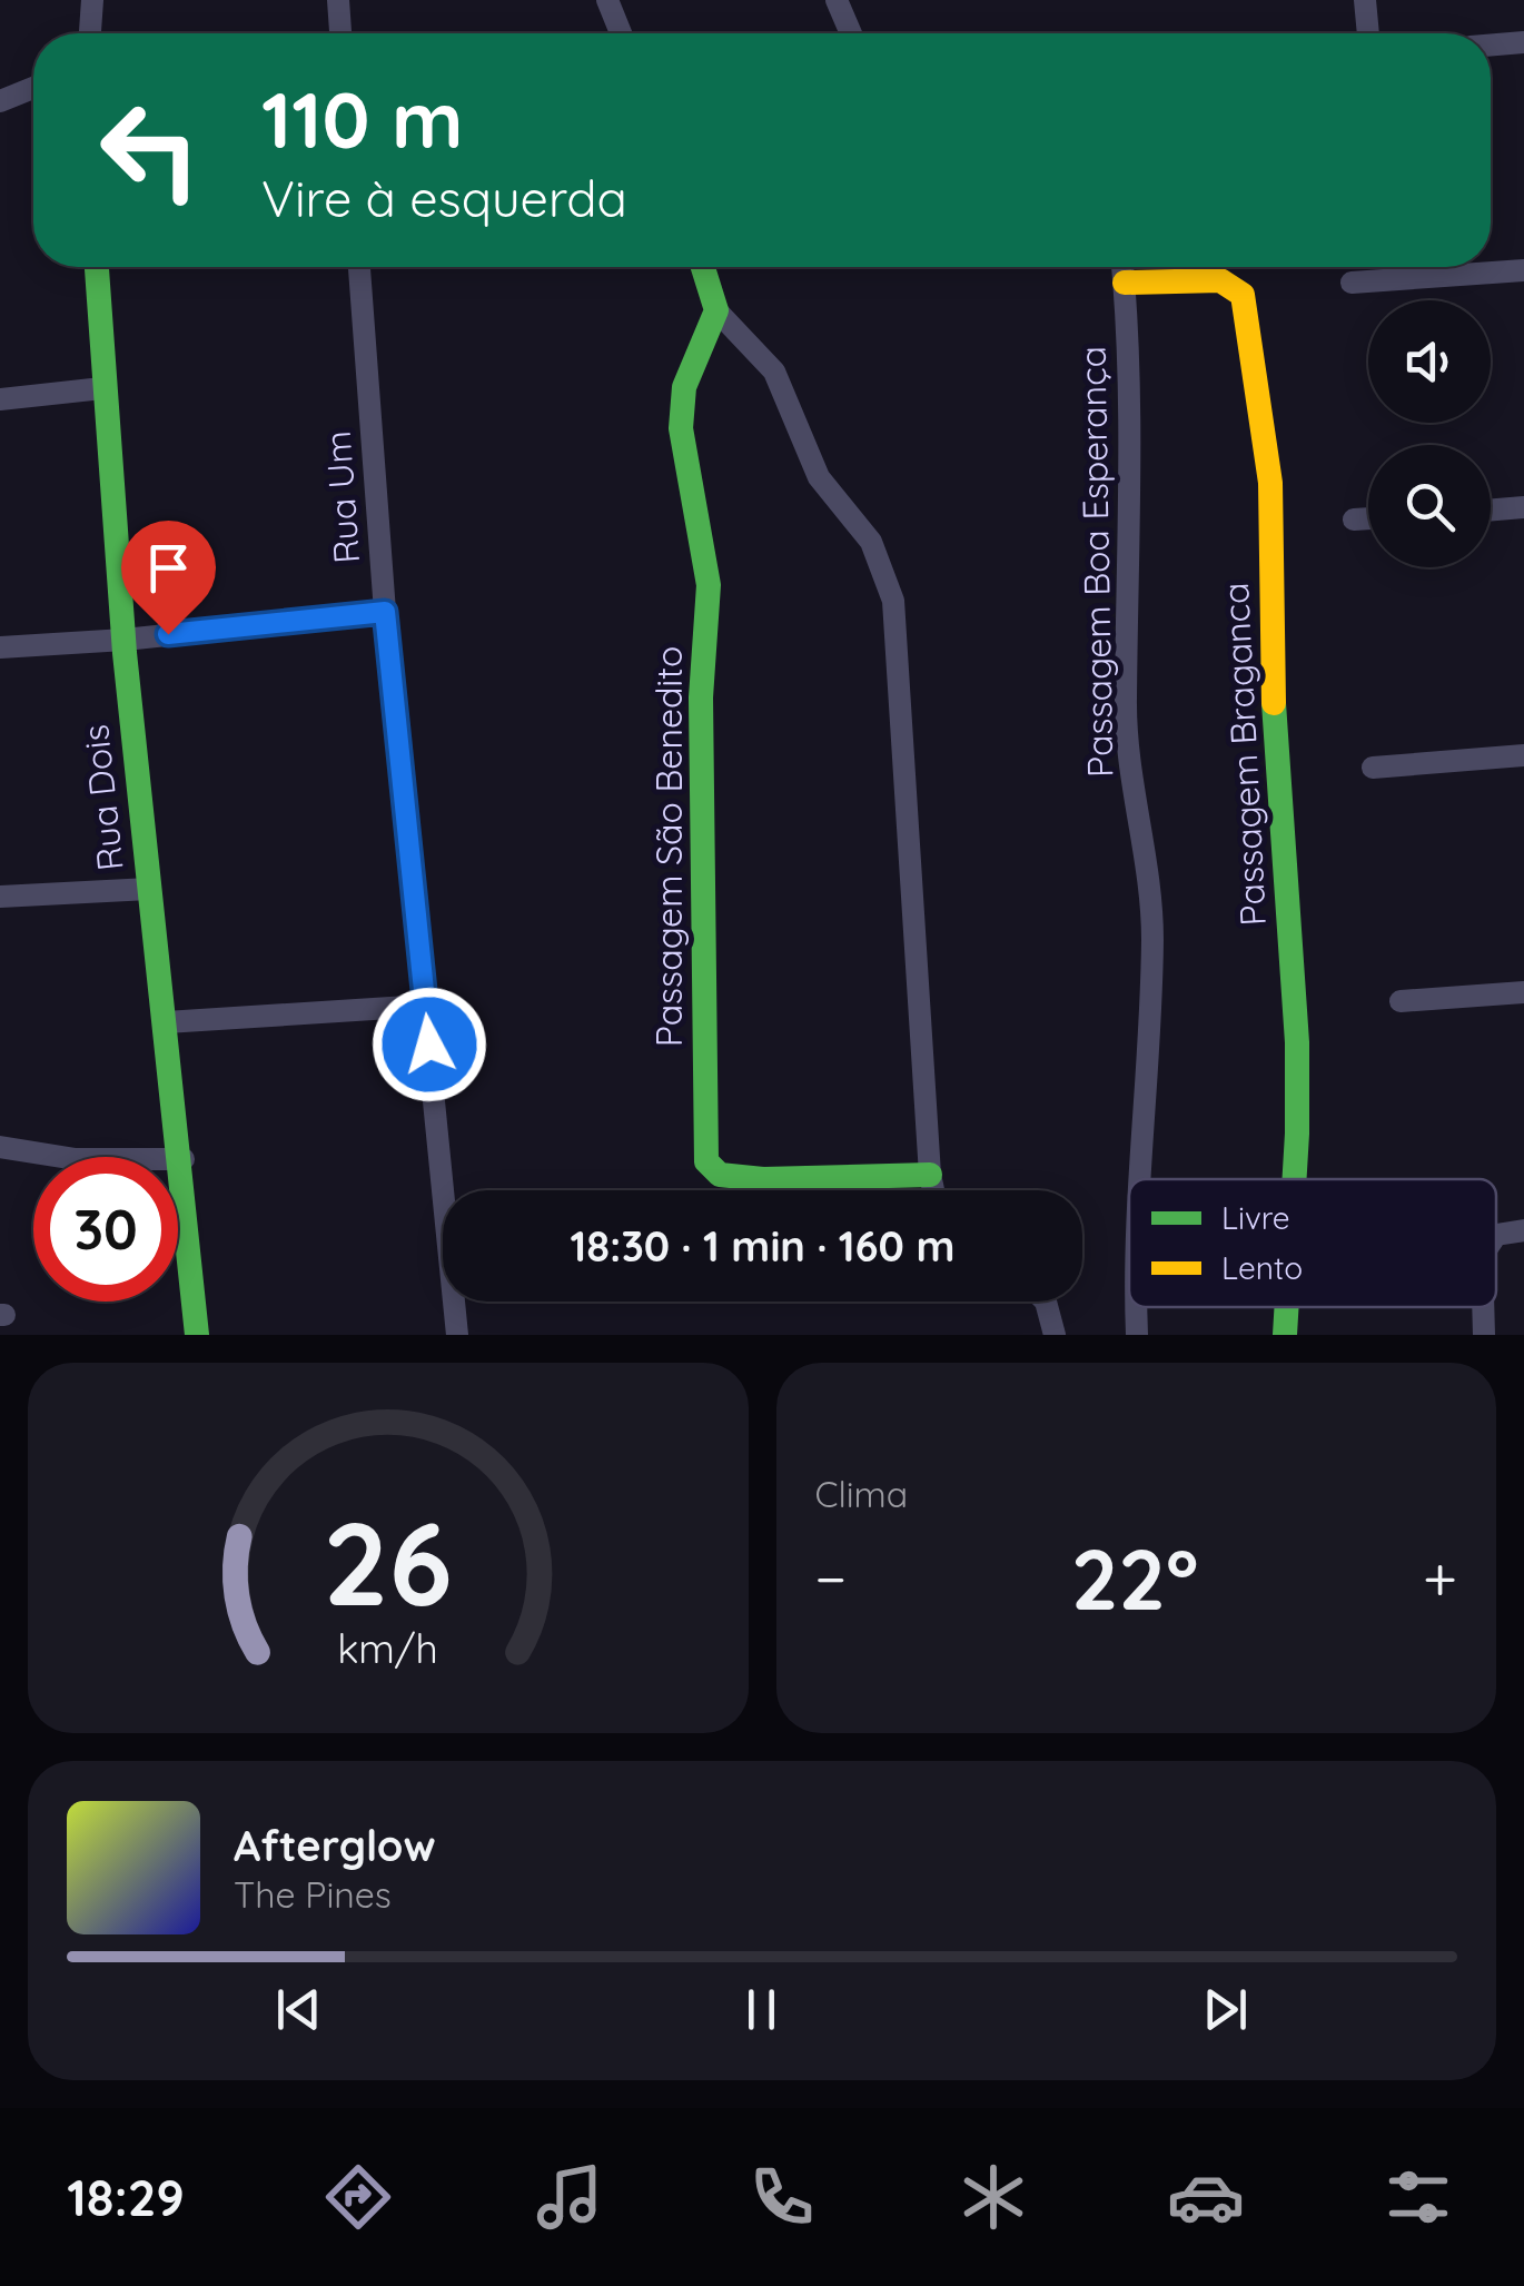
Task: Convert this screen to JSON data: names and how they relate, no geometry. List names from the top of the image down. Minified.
{"streets":{"street":["Rua Um","Passagem Boa Esperança","Passagem Braganca","Rua Dois","Passagem São Benedito"]},"crossings":[["Passagem Boa Esperança","Passagem Braganca"]],"legend":["Livre","Lento"],"page":{"turn":["110 m","Vire à esquerda"],"limit":"30","trip":"18:30 · 1 min · 160 m","tile":"Clima","heat":["−","22°","+"],"song":["Afterglow","The Pines"],"tabs":"18:29","gauge":["26","km/h"]}}
